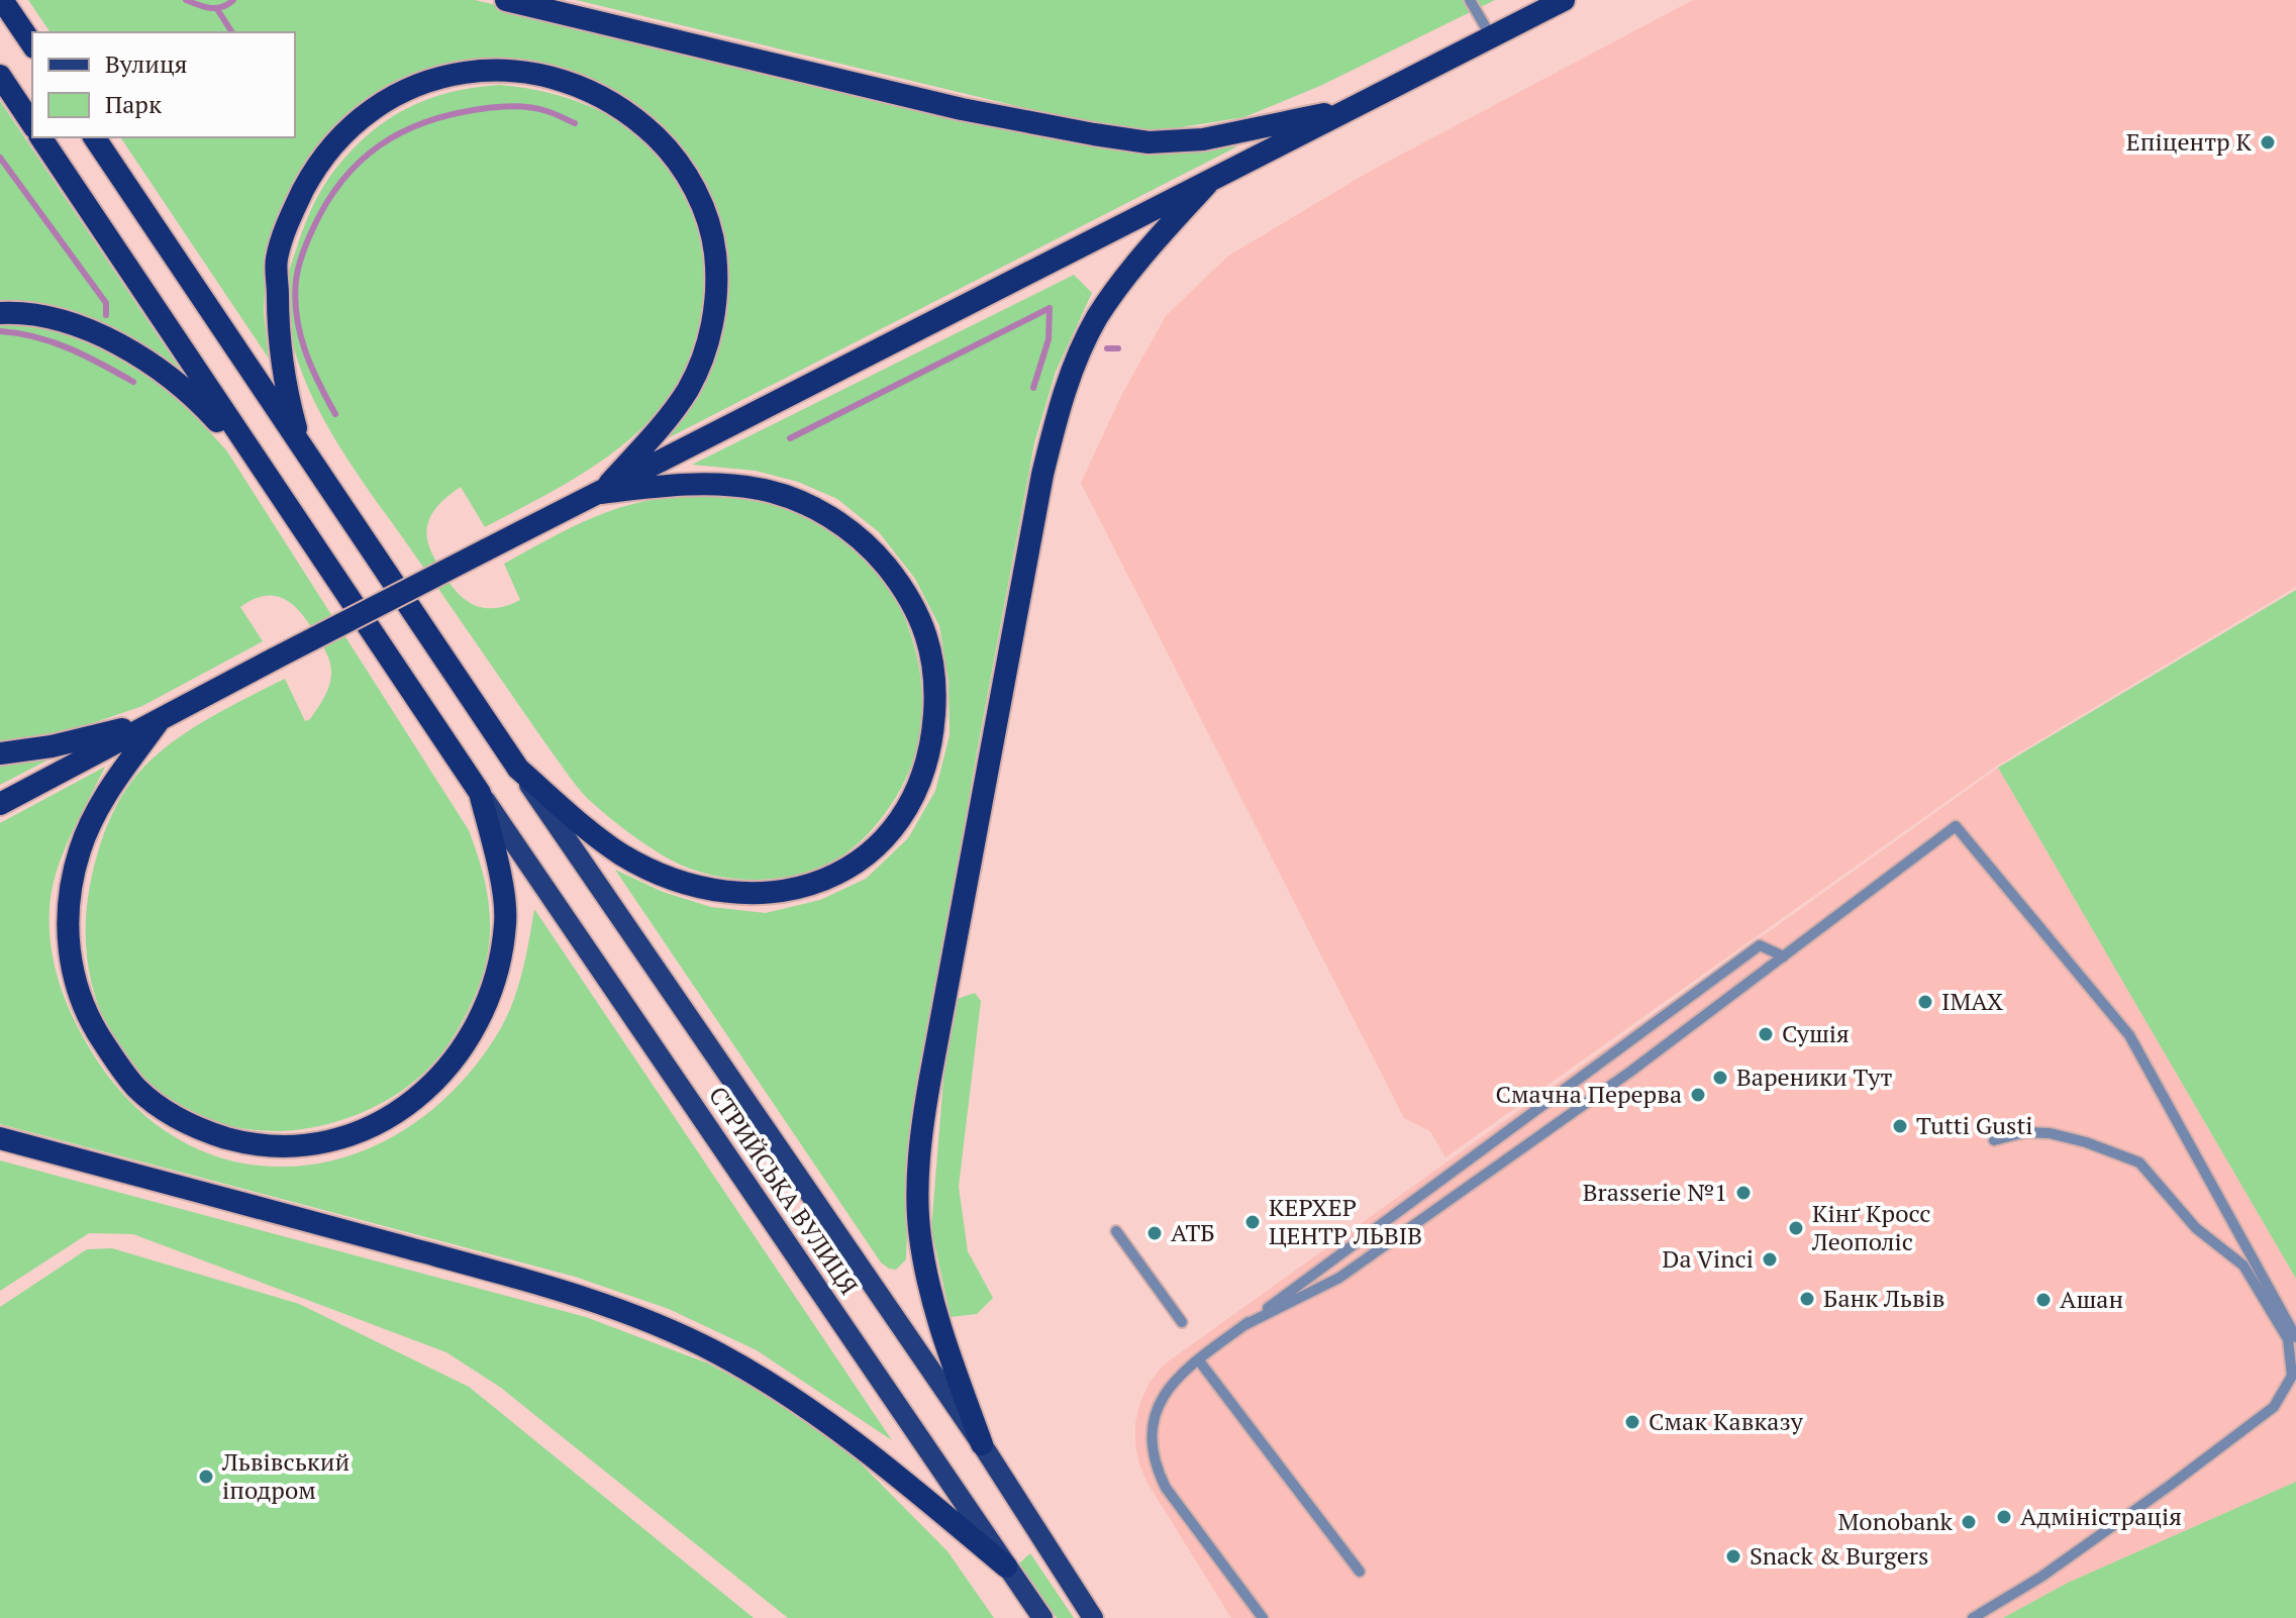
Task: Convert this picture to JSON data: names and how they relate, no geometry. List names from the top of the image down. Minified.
{"streets":{"main road":["СТРИЙСЬКА ВУЛИЦЯ"]},"places":["Епіцентр К","IMAX","Сушія","Вареники Тут","Смачна Перерва","Tutti Gusti","Brasserie №1","КЕРХЕР ЦЕНТР ЛЬВІВ","Кінґ Кросс Леополіс","АТБ","Da Vinci","Банк Львів","Ашан","Смак Кавказу","Львівський іподром","Адміністрація","Monobank","Snack & Burgers"],"legend":["Вулиця","Парк"]}
